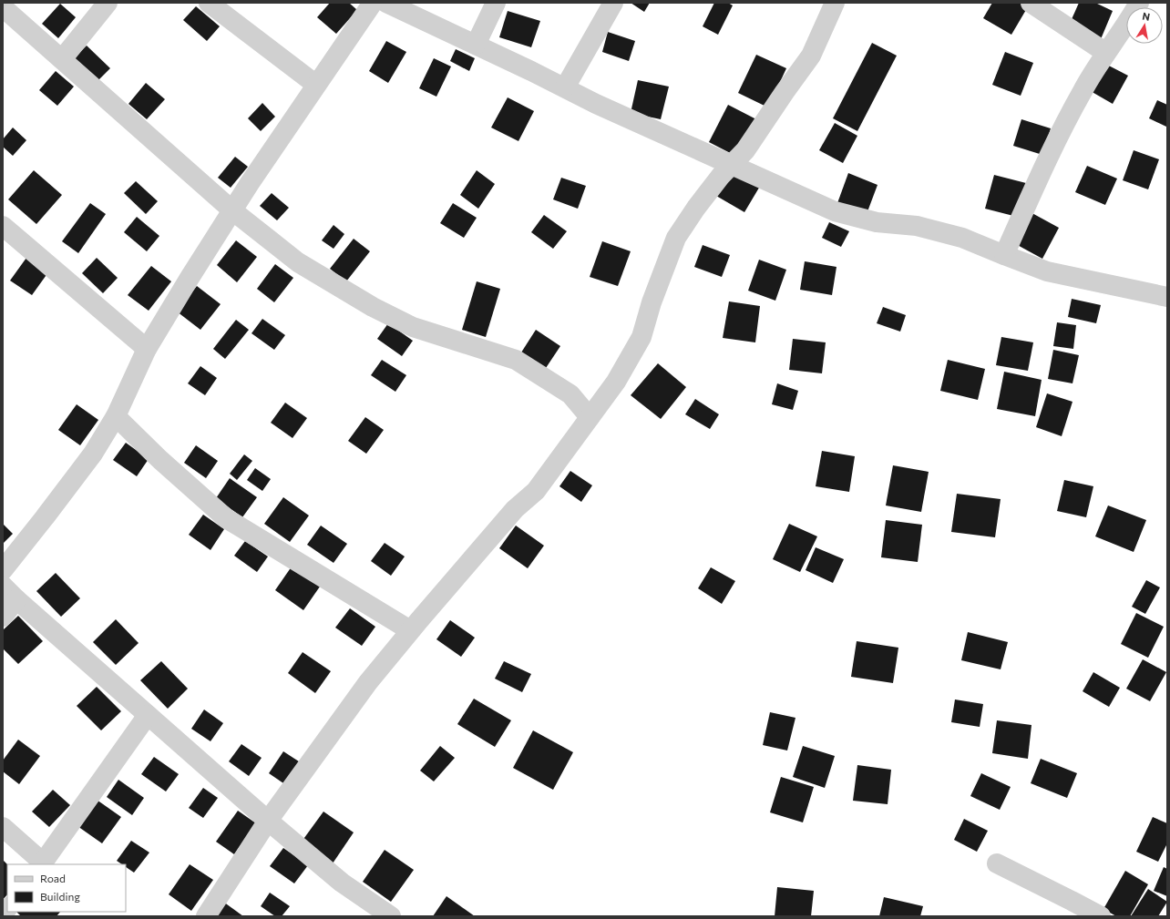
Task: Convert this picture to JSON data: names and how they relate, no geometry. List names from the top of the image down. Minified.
{"legend":["Road","Building"],"north":"top"}
